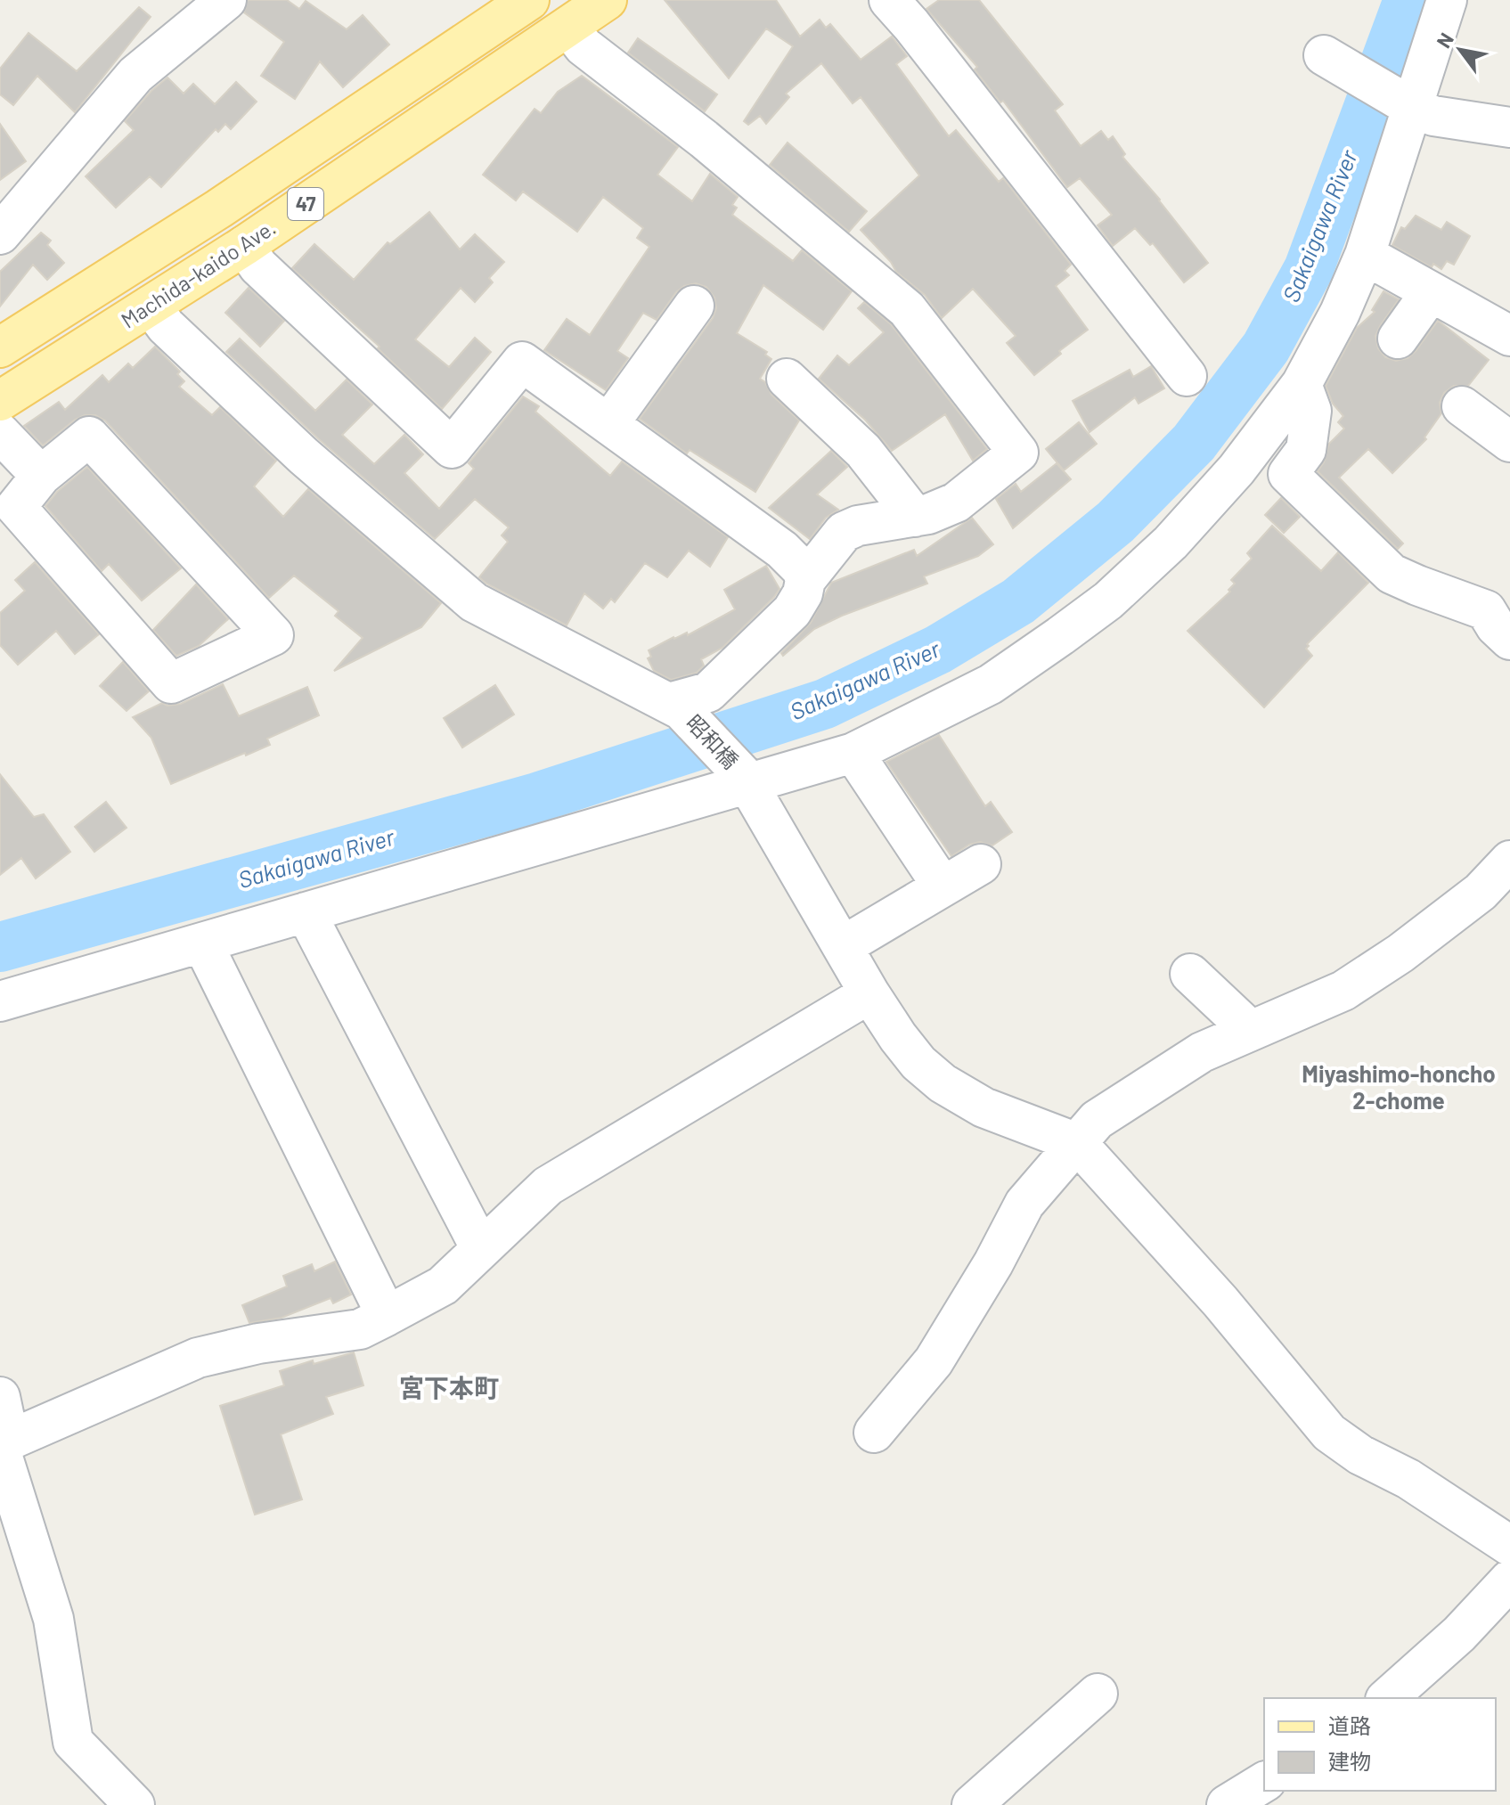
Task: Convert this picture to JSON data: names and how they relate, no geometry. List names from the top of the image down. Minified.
{"streets":{"main road":["47","Machida-kaido Ave."],"street":["昭和橋"]},"crossings":[["Machida-kaido Ave.","昭和橋"]],"districts":["Miyashimo-honcho 2-chome","宮下本町"],"water":["Sakaigawa River"],"legend":["道路","建物"],"north":"top left"}
